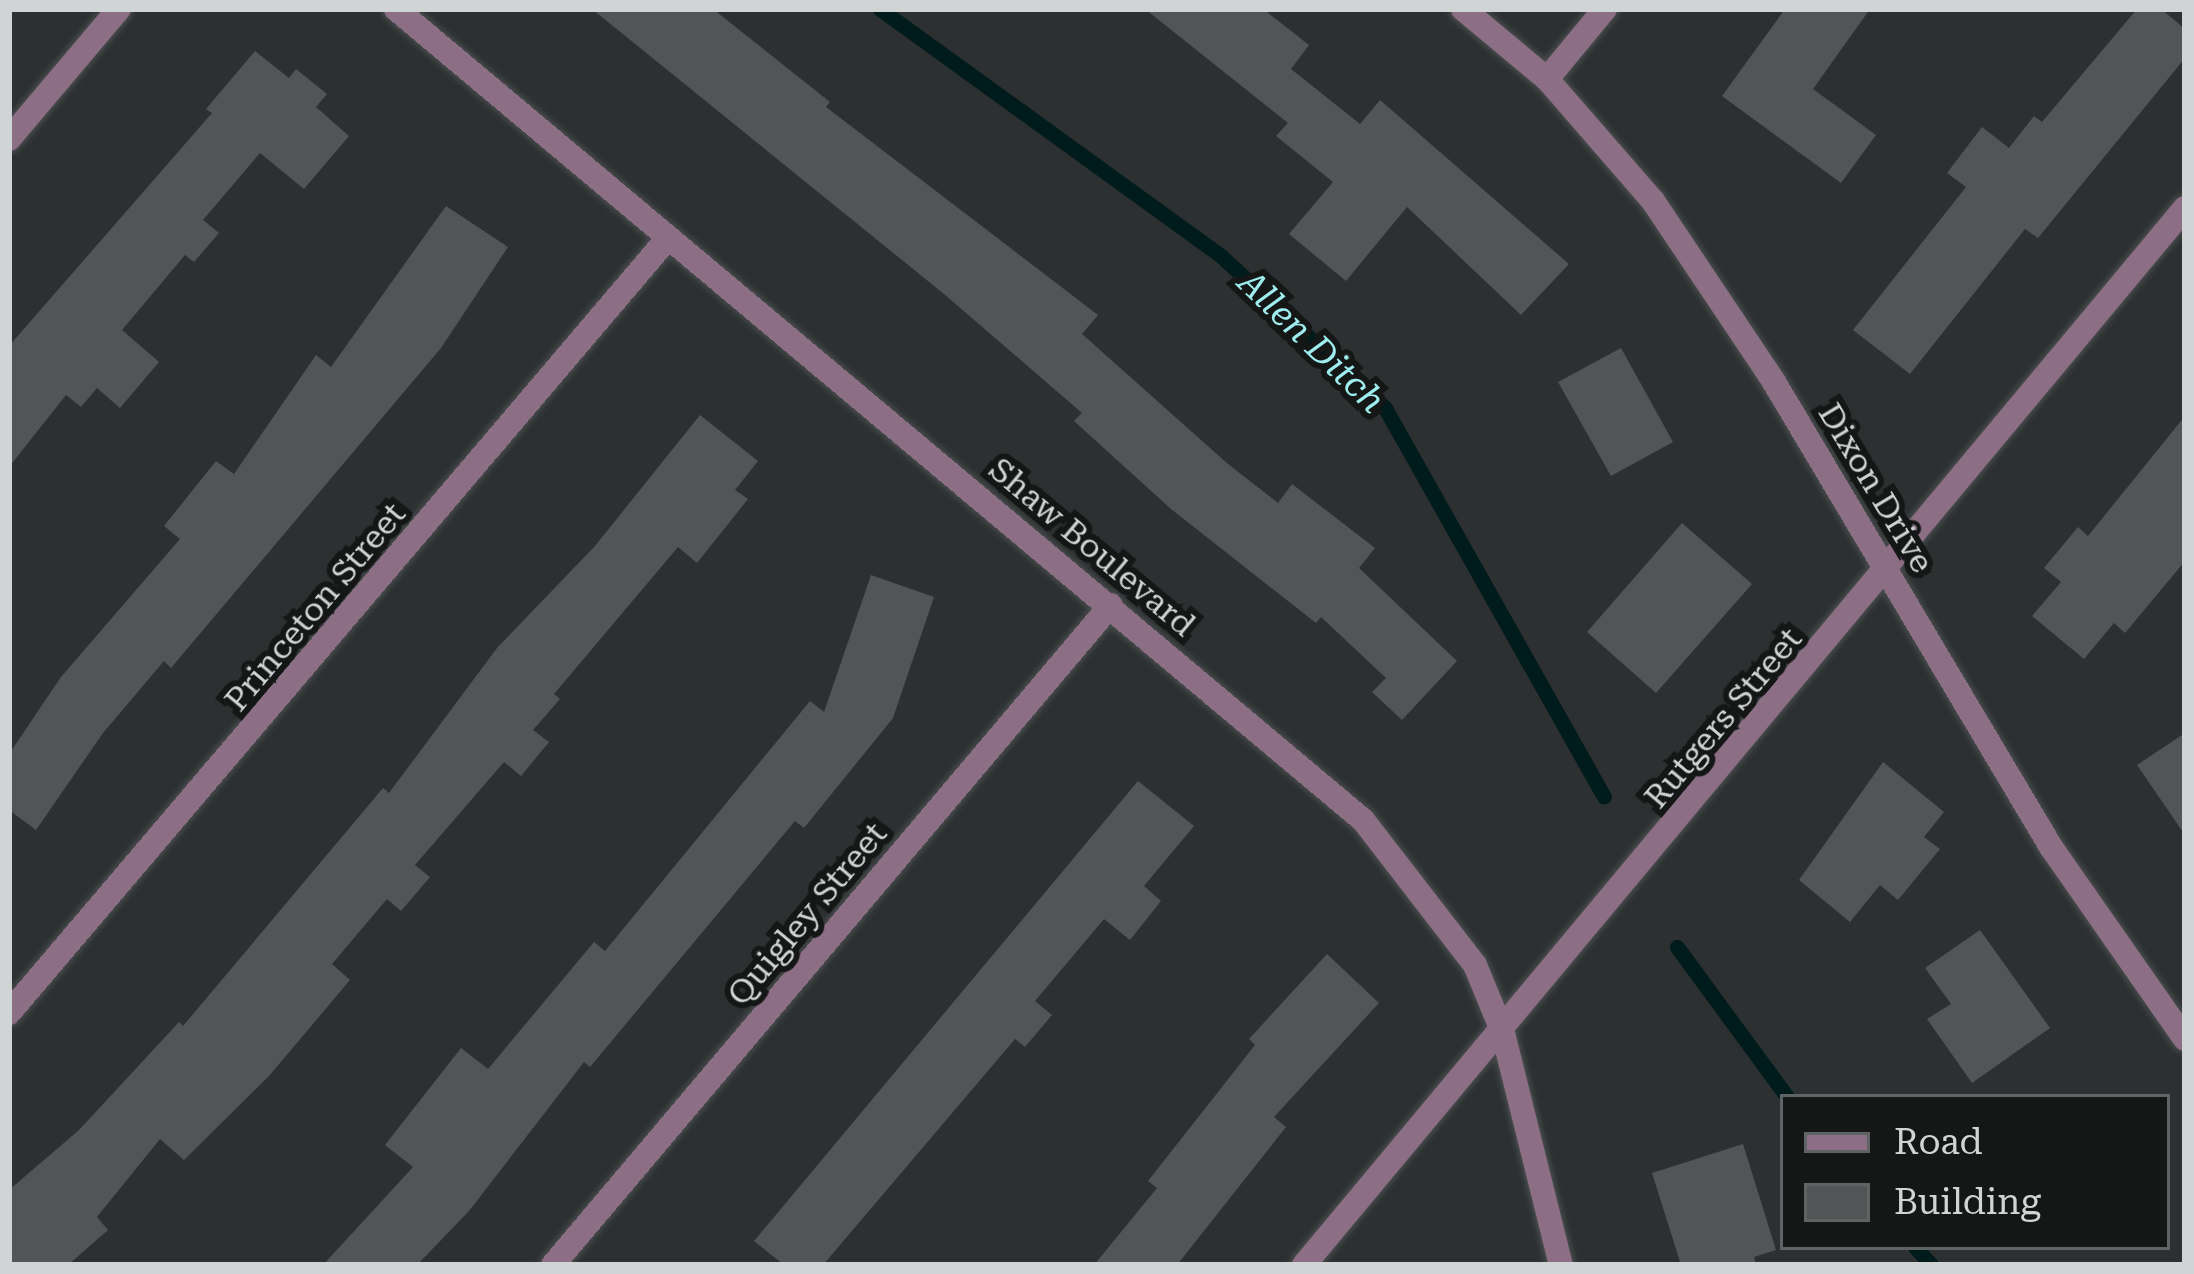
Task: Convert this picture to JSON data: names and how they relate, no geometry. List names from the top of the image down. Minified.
{"streets":{"street":["Dixon Drive","Shaw Boulevard","Princeton Street","Rutgers Street","Quigley Street"]},"crossings":[["Dixon Drive","Rutgers Street"],["Shaw Boulevard","Princeton Street"],["Shaw Boulevard","Rutgers Street"],["Shaw Boulevard","Quigley Street"]],"water":["Allen Ditch"],"legend":["Road","Building"]}
